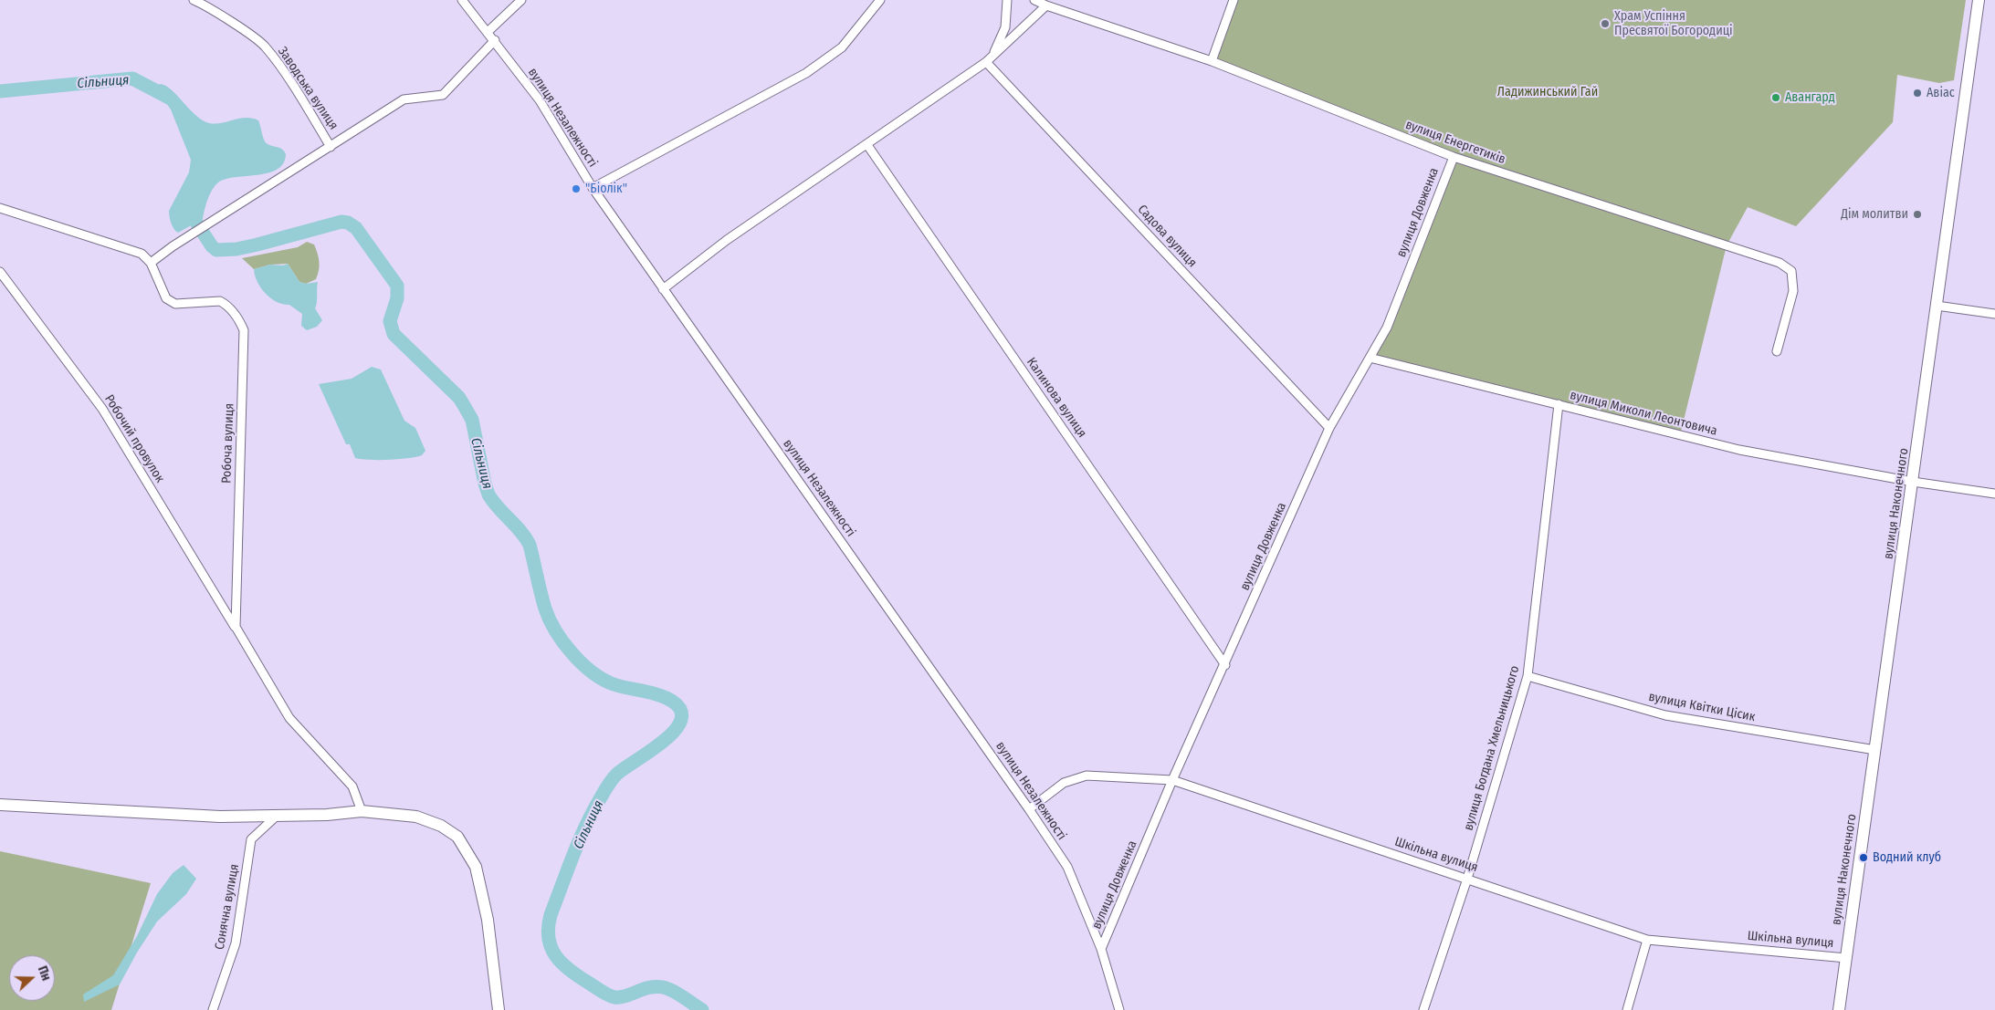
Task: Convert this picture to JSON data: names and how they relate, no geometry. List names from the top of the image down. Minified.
{"streets":{"street":["Заводська вулиця","вулиця Незалежності","вулиця Енергетиків","вулиця Довженка","Садова вулиця","Калинова вулиця","вулиця Миколи Леонтовича","Робочий провулок","Робоча вулиця","вулиця Наконечного","вулиця Квітки Цісик","вулиця Богдана Хмельницького","Шкільна вулиця","Сонячна вулиця"]},"crossings":[["вулиця Незалежності","вулиця Довженка"],["вулиця Незалежності","Шкільна вулиця"],["вулиця Енергетиків","вулиця Довженка"],["вулиця Довженка","Садова вулиця"],["вулиця Довженка","Калинова вулиця"],["вулиця Довженка","вулиця Миколи Леонтовича"],["вулиця Довженка","Шкільна вулиця"],["вулиця Миколи Леонтовича","вулиця Наконечного"],["вулиця Миколи Леонтовича","вулиця Богдана Хмельницького"],["Робочий провулок","Робоча вулиця"],["вулиця Наконечного","вулиця Квітки Цісик"],["вулиця Наконечного","Шкільна вулиця"],["вулиця Квітки Цісик","вулиця Богдана Хмельницького"],["вулиця Богдана Хмельницького","Шкільна вулиця"]],"water":["Сільниця"],"parks":["Ладижинський Гай"],"places":["Храм Успіння Пресвятої Богородиці","Авіас","Авангард","\"Біолік\"","Дім молитви","Водний клуб"],"north":"right"}
